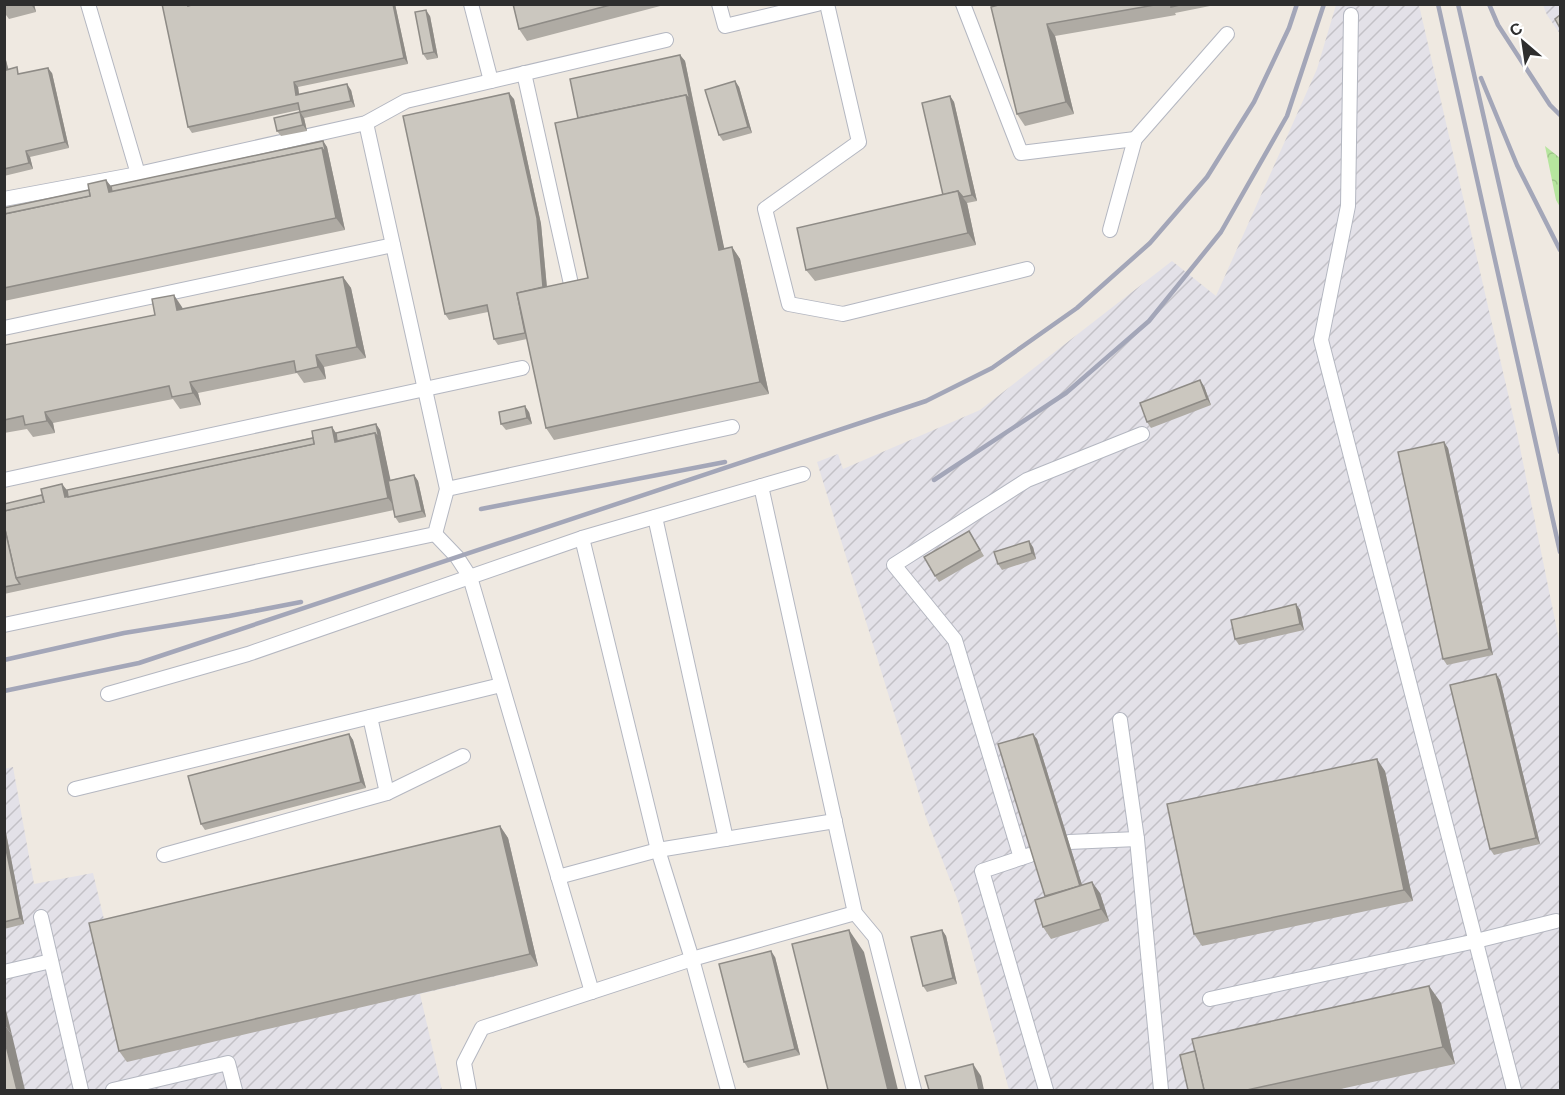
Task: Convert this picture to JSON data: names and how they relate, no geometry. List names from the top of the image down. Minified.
{"north":"top left"}
